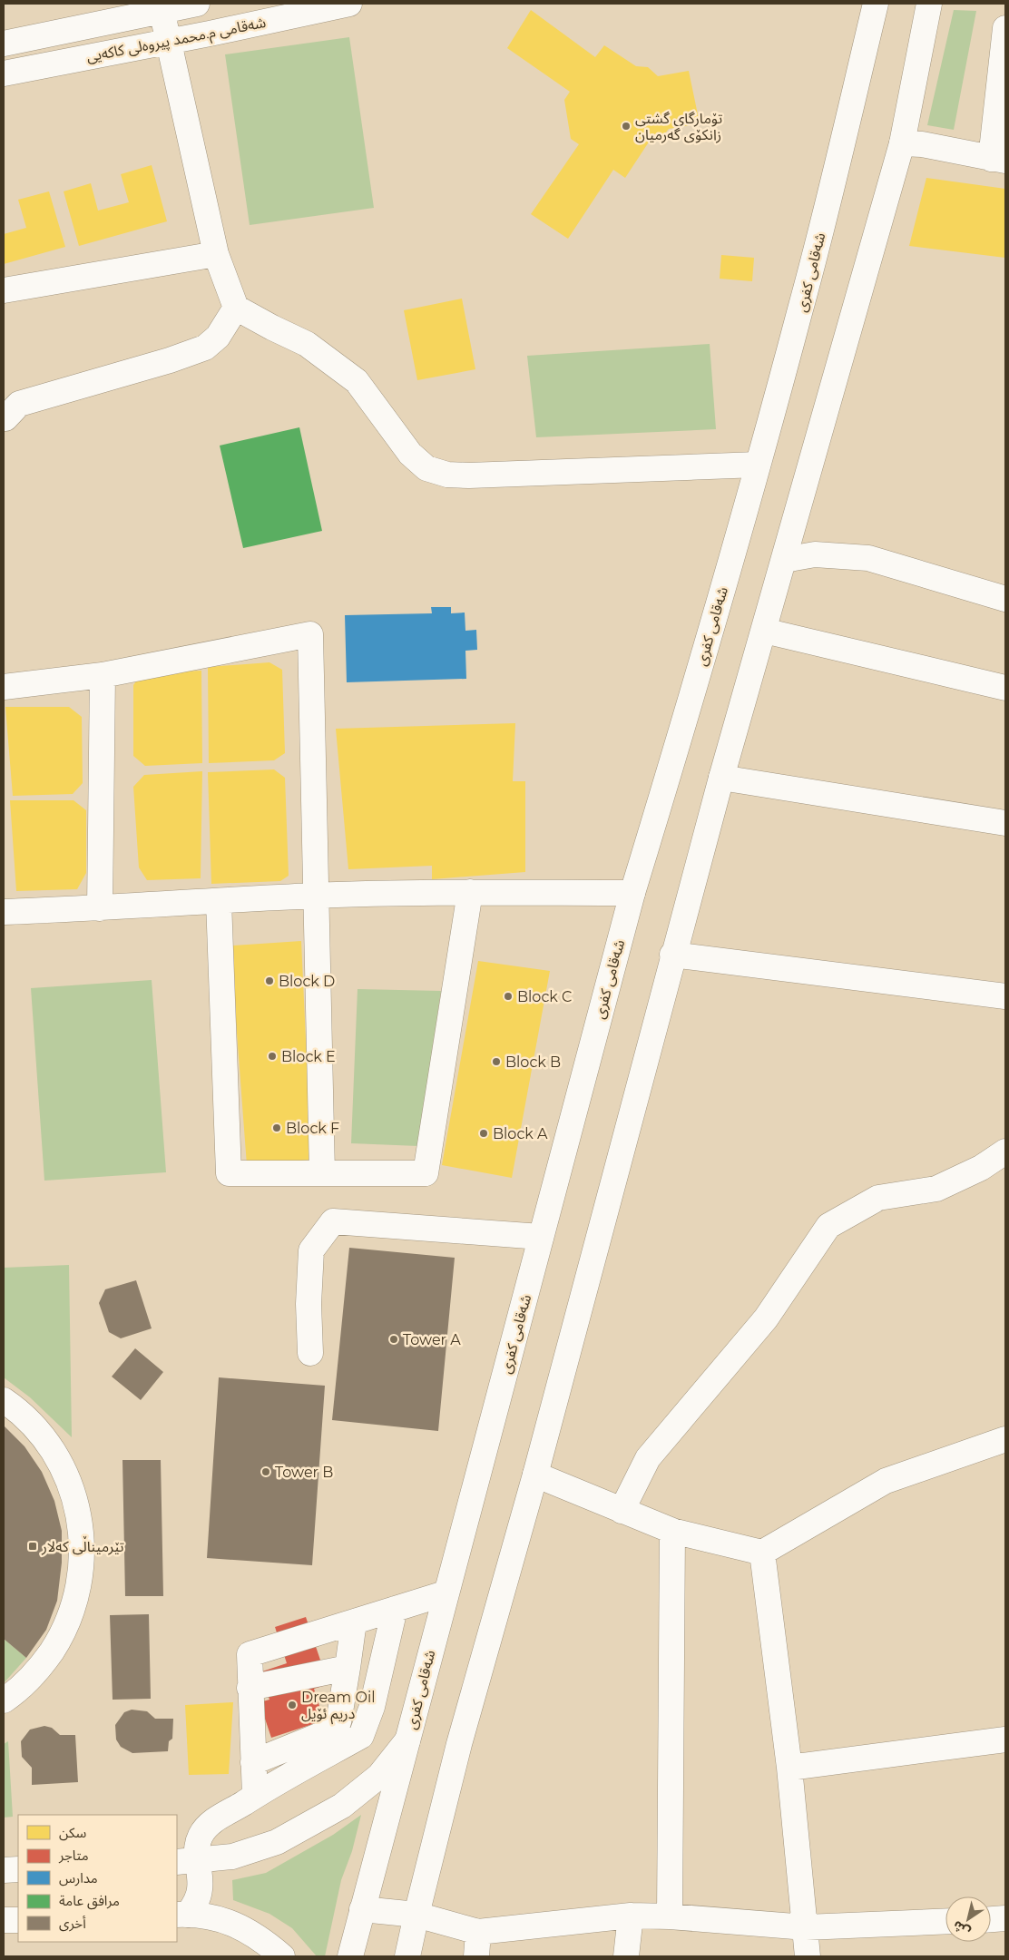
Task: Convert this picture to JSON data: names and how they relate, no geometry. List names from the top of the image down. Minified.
{"streets":{"main road":["شەقامی م.محمد پیروەلی کاکەیی","شەقامی کفری"]},"places":{"other":["تۆمارگای گشتی زانکۆی گەرمیان","Block D","Block C","Block E","Block B","Block F","Block A","Tower A","Tower B","Dream Oil دریم ئۆیل"],"transit":["تێرمیناڵی کەلار"]},"legend":["سكن","متاجر","مدارس","مرافق عامة","أخرى"],"north":"bottom left"}
